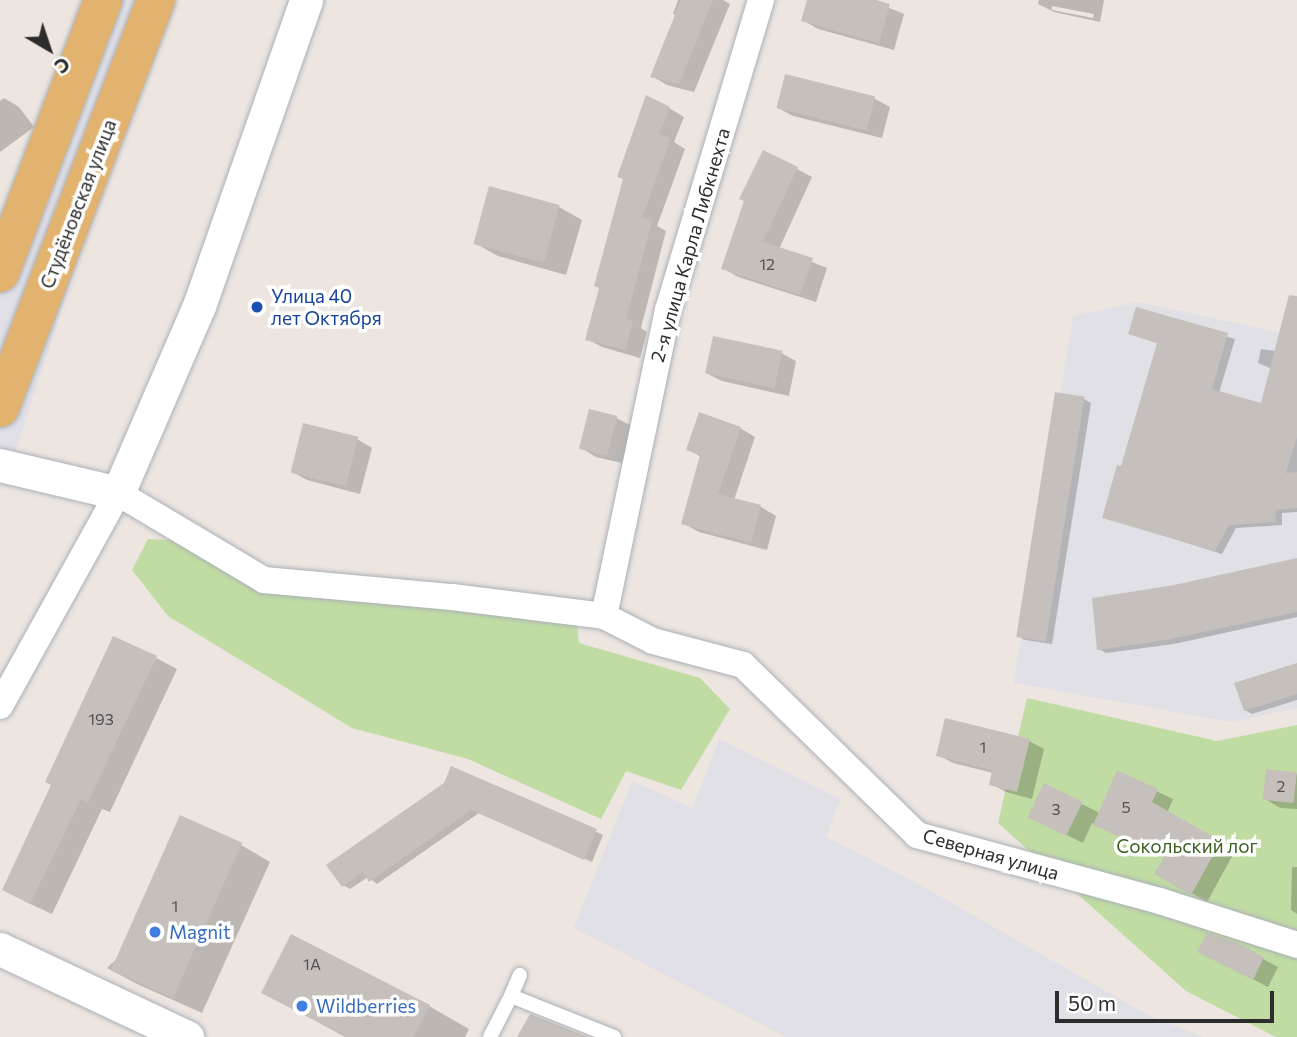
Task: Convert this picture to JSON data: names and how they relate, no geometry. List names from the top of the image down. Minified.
{"streets":{"main road":["Студёновская улица"],"street":["2-я улица Карла Либкнехта","Северная улица"]},"crossings":[["2-я улица Карла Либкнехта","Северная улица"]],"parks":["Сокольский лог"],"places":["Улица 40 лет Октября","Magnit","Wildberries"],"house_numbers":["12","193","1","2","5","3","1","1А"],"scale_bar":"50 m","north":"bottom right"}
